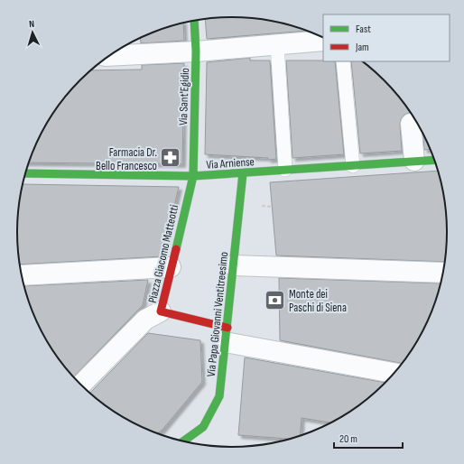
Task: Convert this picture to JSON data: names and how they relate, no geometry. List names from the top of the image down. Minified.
{"streets":{"main road":["Via Sant'Egidio","Via Arniense","Piazza Giacomo Matteotti","Via Papa Giovanni Ventitreesimo"]},"crossings":[["Via Sant'Egidio","Via Arniense"],["Via Sant'Egidio","Piazza Giacomo Matteotti"],["Via Arniense","Piazza Giacomo Matteotti"],["Via Arniense","Via Papa Giovanni Ventitreesimo"],["Piazza Giacomo Matteotti","Via Papa Giovanni Ventitreesimo"]],"places":{"pharmacy":["Farmacia Dr. Bello Francesco"],"bank":["Monte dei Paschi di Siena"]},"legend":["Fast","Jam"],"scale_bar":"20 m","north":"top"}
